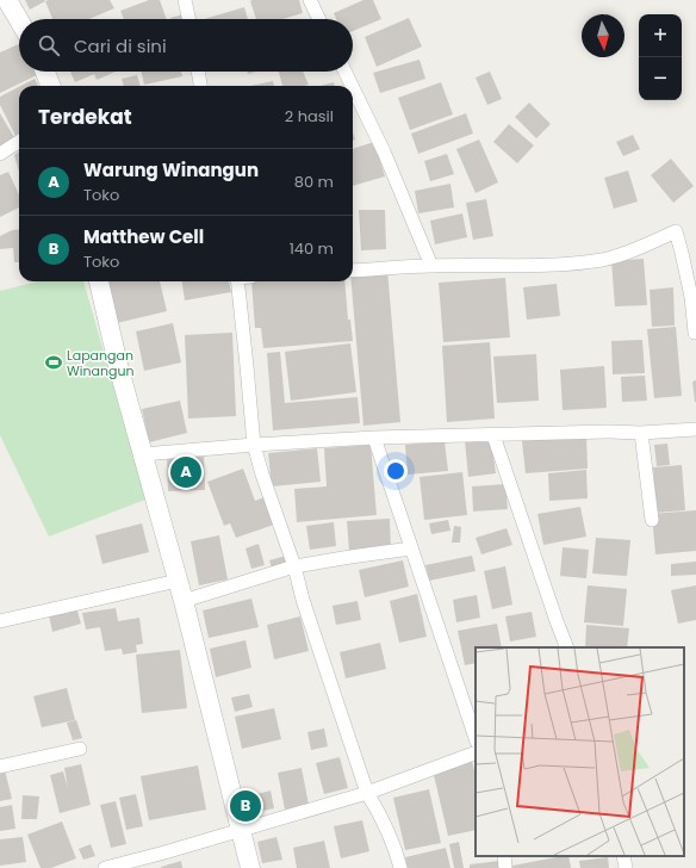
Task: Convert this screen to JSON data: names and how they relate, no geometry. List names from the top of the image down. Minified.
{"places":{"sports":["Lapangan Winangun"]},"north":"bottom","page":{"map_buttons":["+","−"],"search":"Cari di sini","heading":["Terdekat","2 hasil"],"list":[{"mark":"A","name":"Warung Winangun","note":"Toko","value":"80 m"},{"mark":"B","name":"Matthew Cell","note":"Toko","value":"140 m"}],"pins":["A","B"]}}
